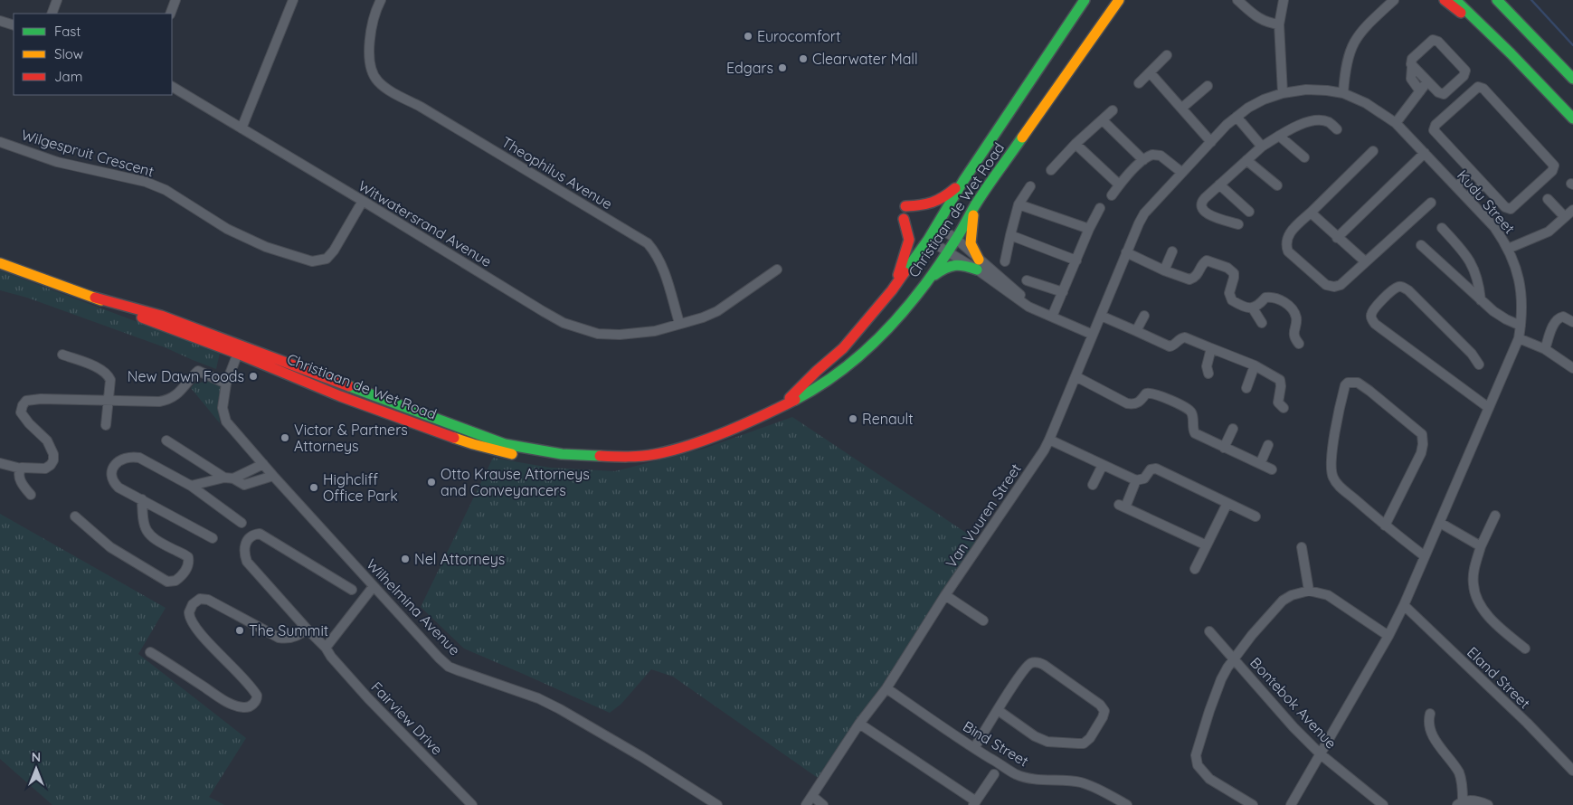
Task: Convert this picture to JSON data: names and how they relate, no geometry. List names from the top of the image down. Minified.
{"streets":{"main road":["Christiaan de Wet Road"],"street":["Wilgespruit Crescent","Theophilus Avenue","Kudu Street","Witwatersrand Avenue","Van Vuuren Street","Wilhelmina Avenue","Eland Street","Bontebok Avenue","Fairview Drive","Bind Street"]},"crossings":[["Wilgespruit Crescent","Witwatersrand Avenue"],["Theophilus Avenue","Witwatersrand Avenue"],["Kudu Street","Van Vuuren Street"],["Kudu Street","Eland Street"],["Kudu Street","Bontebok Avenue"],["Christiaan de Wet Road","Wilhelmina Avenue"],["Van Vuuren Street","Bind Street"]],"places":["Eurocomfort","Clearwater Mall","Edgars","New Dawn Foods","Renault","Victor & Partners Attorneys","Otto Krause Attorneys and Conveyancers","Highcliff Office Park","Nel Attorneys","The Summit"],"legend":["Fast","Slow","Jam"],"north":"top"}
